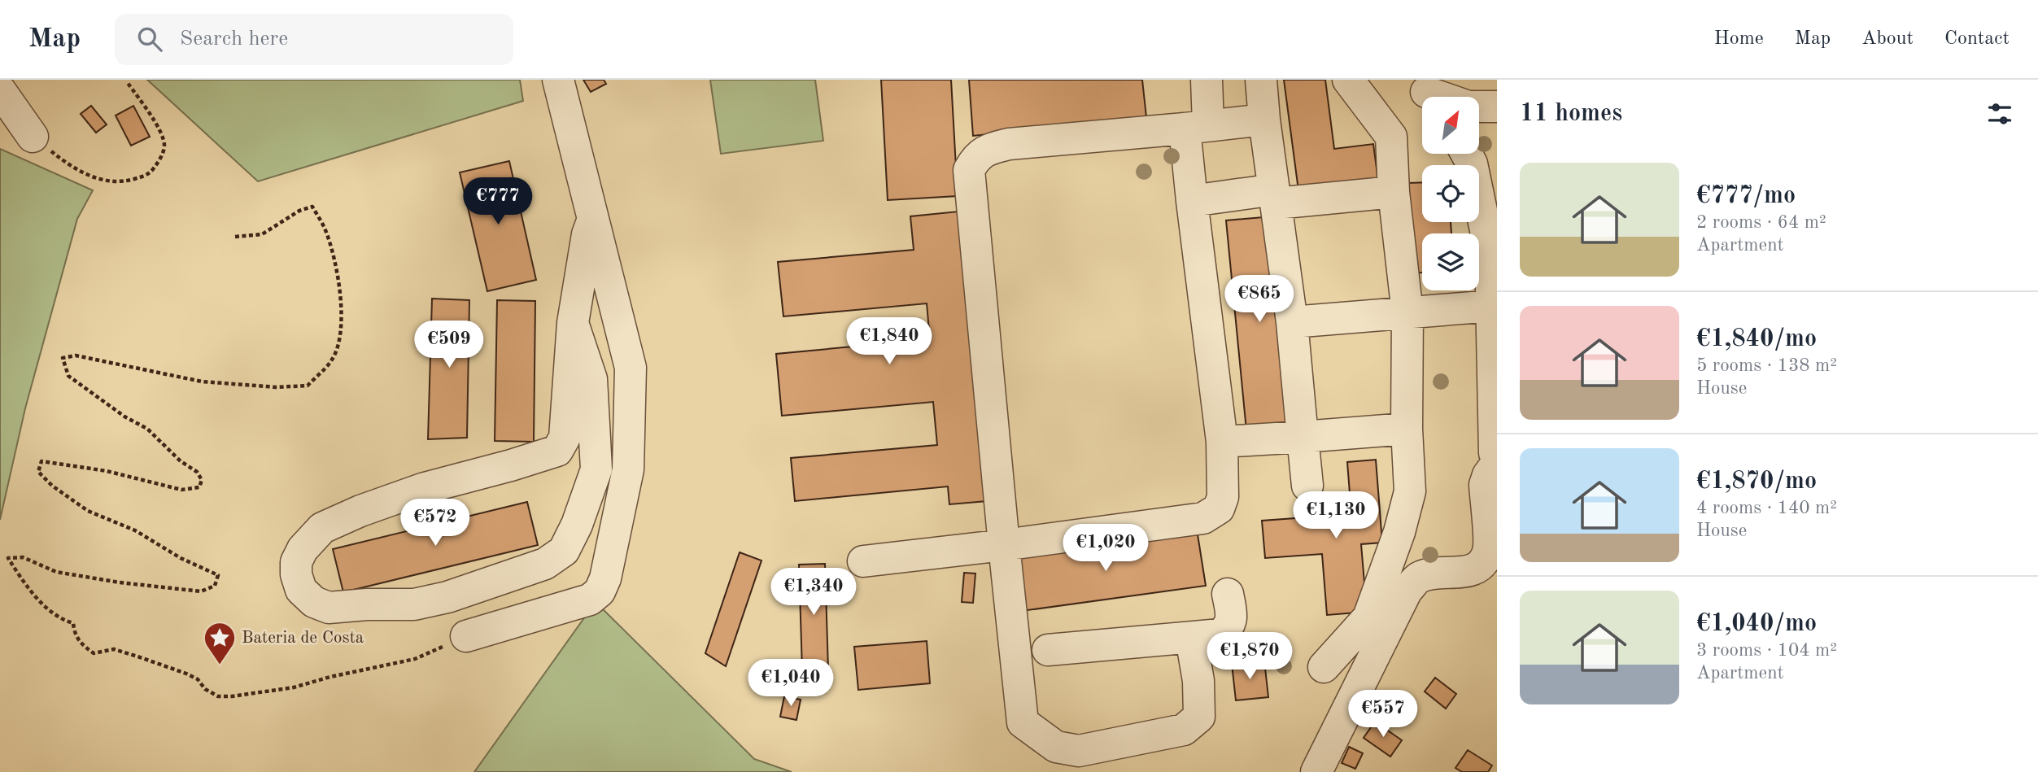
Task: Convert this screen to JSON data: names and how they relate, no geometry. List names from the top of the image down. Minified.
{"places":{"place":["Bateria de Costa"]},"north":"top right","page":{"header":"Map","search":"Search here","nav":["Home","Map","About","Contact"],"heading":"11 homes","list":[{"name":"€777/mo","note":"2 rooms · 64 m² · Apartment"},{"name":"€1,840/mo","note":"5 rooms · 138 m² · House"},{"name":"€1,870/mo","note":"4 rooms · 140 m² · House"},{"name":"€1,040/mo","note":"3 rooms · 104 m² · Apartment"}],"price":["€777","€865","€1,840","€509","€1,130","€572","€1,020","€1,340","€1,870","€1,040","€557"]}}
